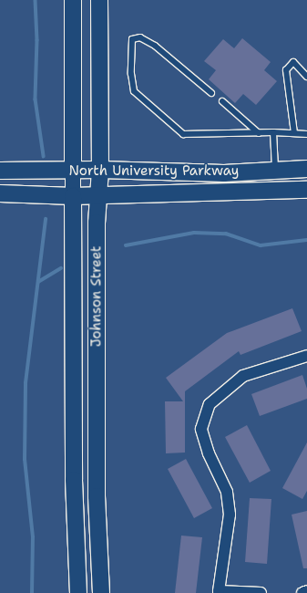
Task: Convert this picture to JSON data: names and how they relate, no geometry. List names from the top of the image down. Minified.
{"streets":{"main road":["North University Parkway","Johnson Street"]},"crossings":[["North University Parkway","Johnson Street"]]}
